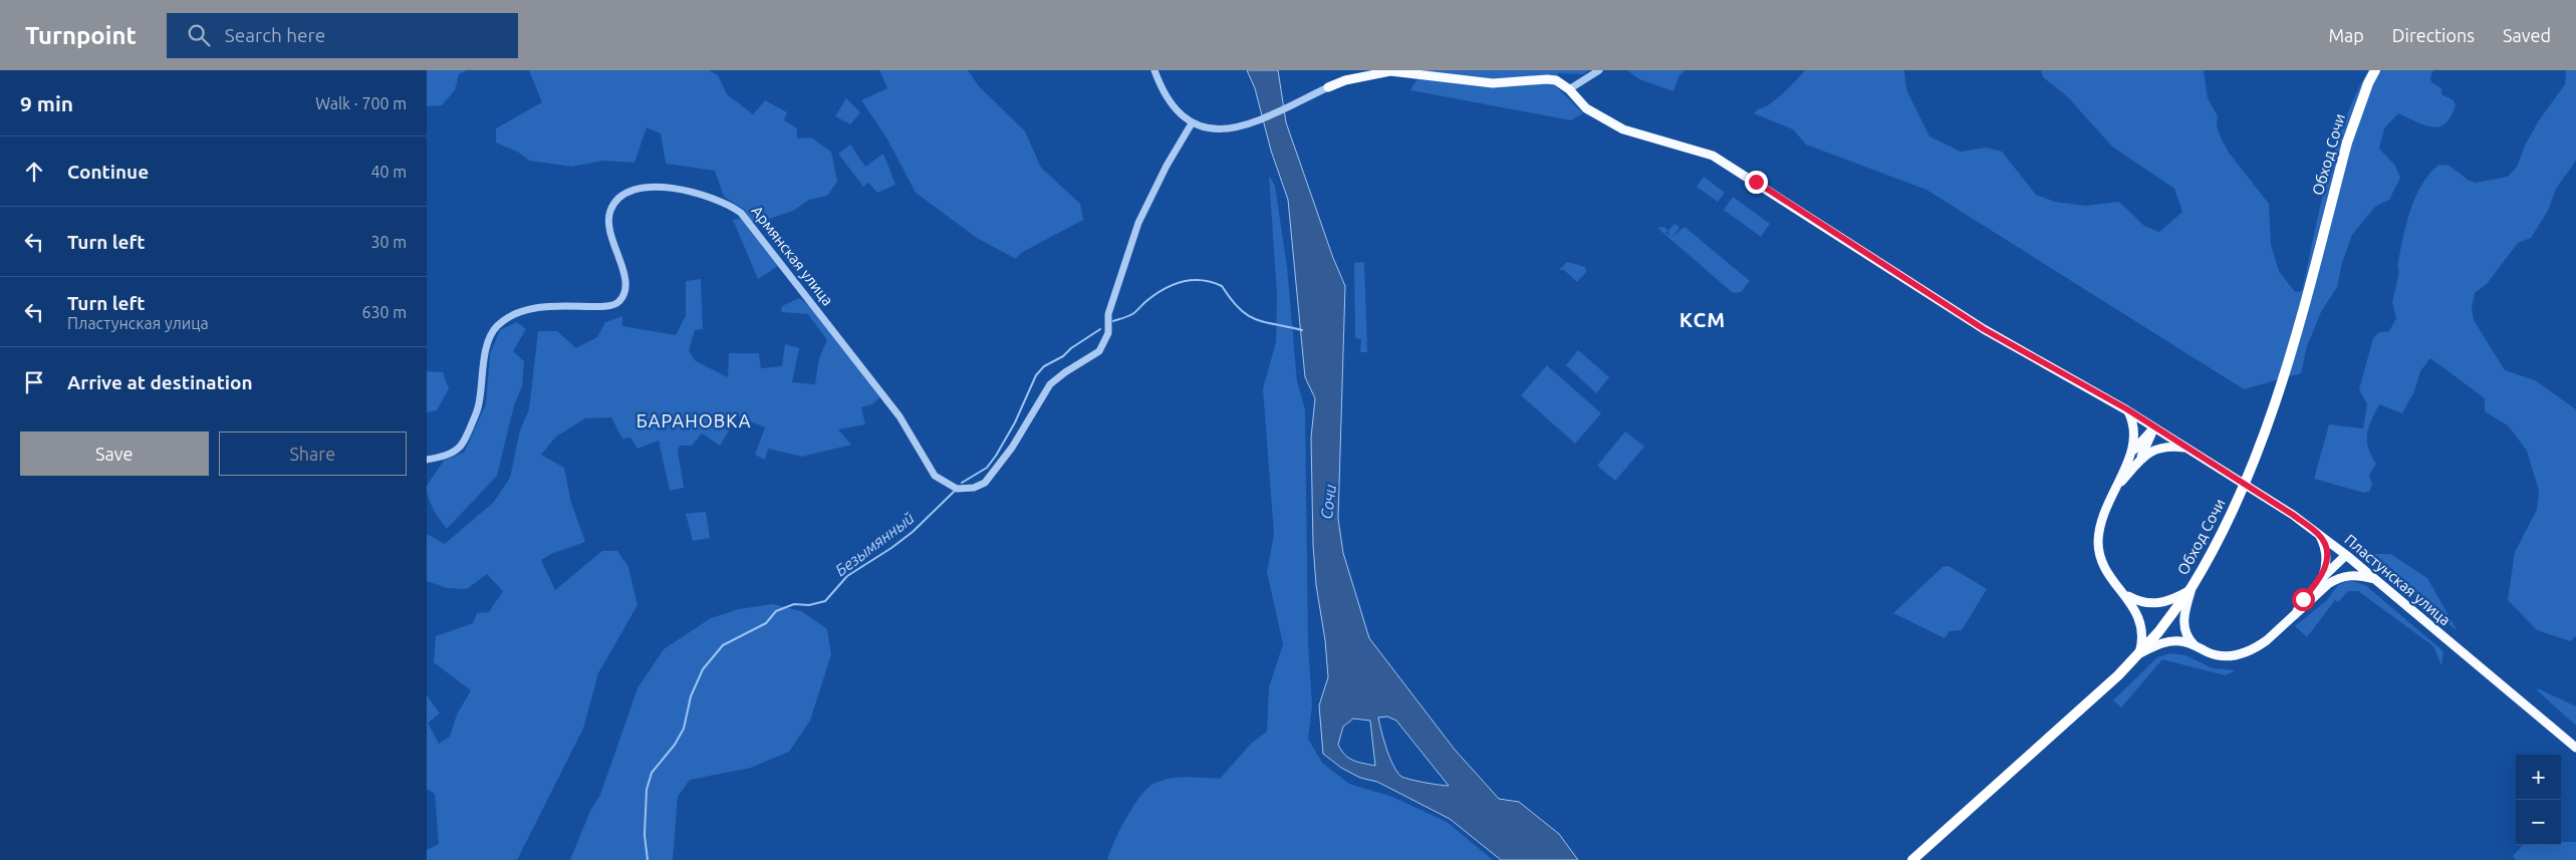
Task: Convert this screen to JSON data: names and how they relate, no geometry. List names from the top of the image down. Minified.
{"streets":{"highway":["Обход Сочи"],"main road":["Пластунская улица"],"street":["Армянская улица"]},"districts":["КСМ","БАРАНОВКА"],"water":["Сочи","Безымянный"],"page":{"header":"Turnpoint","search":"Search here","nav":["Map","Directions","Saved"],"heading":["9 min","Walk · 700 m"],"list":[["Continue","40 m"],["Turn left","30 m"],["Turn left","Пластунская улица","630 m"],"Arrive at destination"],"buttons":["Save","Share"],"map_buttons":["+","−"]}}
